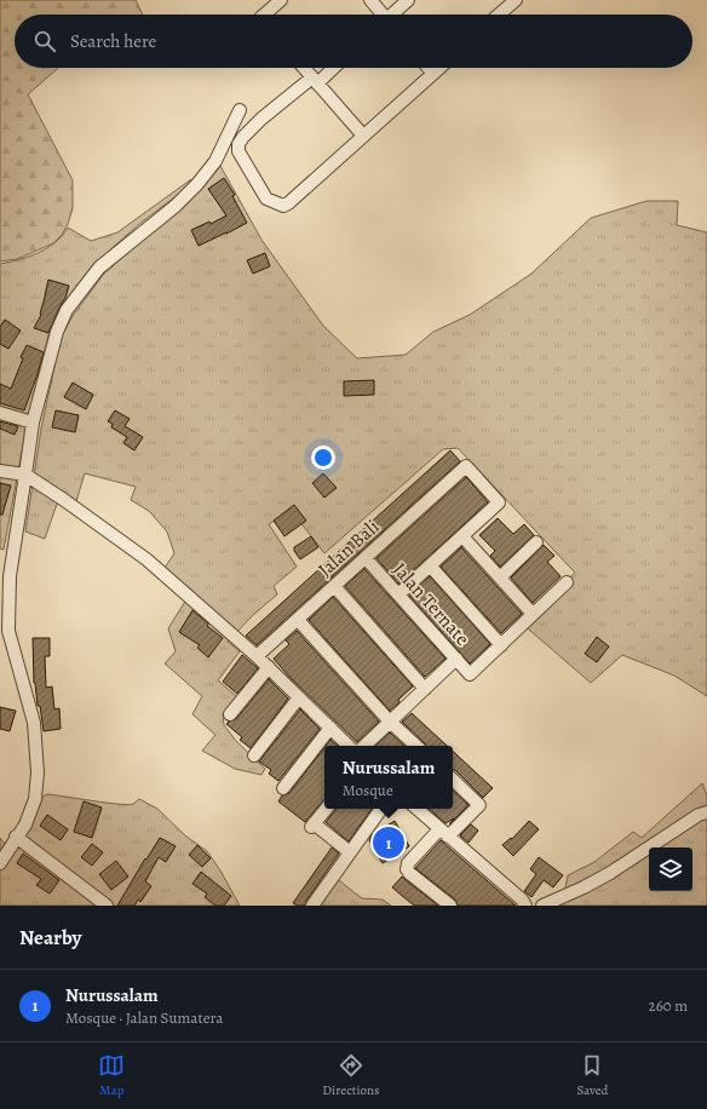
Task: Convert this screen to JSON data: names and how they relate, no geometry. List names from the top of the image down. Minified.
{"streets":{"street":["Jalan Bali","Jalan Ternate"]},"crossings":[["Jalan Bali","Jalan Ternate"]],"page":{"search":"Search here","popup":["Nurussalam","Mosque"],"pins":"1","heading":"Nearby","list":[{"mark":"1","name":"Nurussalam","note":"Mosque · Jalan Sumatera","value":"260 m"}],"nav":["Map","Directions","Saved"]}}
